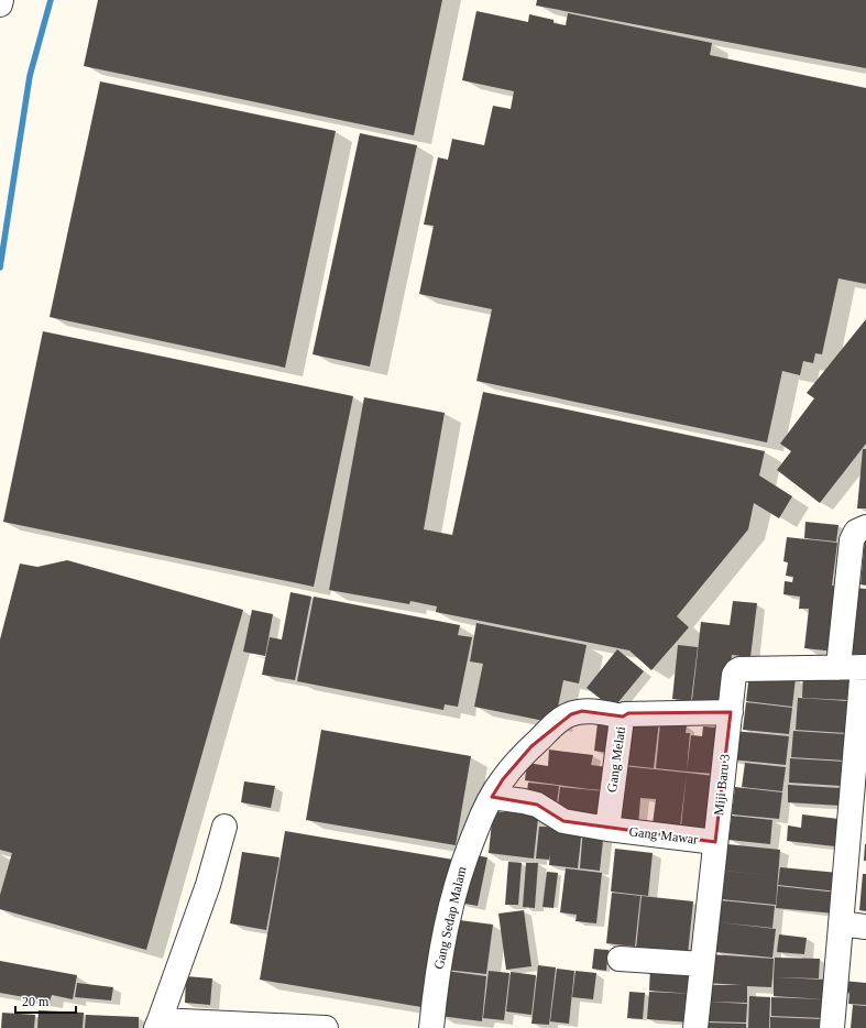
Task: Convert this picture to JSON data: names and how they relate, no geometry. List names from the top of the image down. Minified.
{"streets":{"street":["Gang Melati","Miji Baru 3","Gang Mawar","Gang Sedap Malam"]},"crossings":[["Gang Melati","Miji Baru 3"],["Gang Melati","Gang Mawar"],["Gang Melati","Gang Sedap Malam"],["Miji Baru 3","Gang Mawar"],["Gang Mawar","Gang Sedap Malam"]],"scale_bar":"20 m"}
